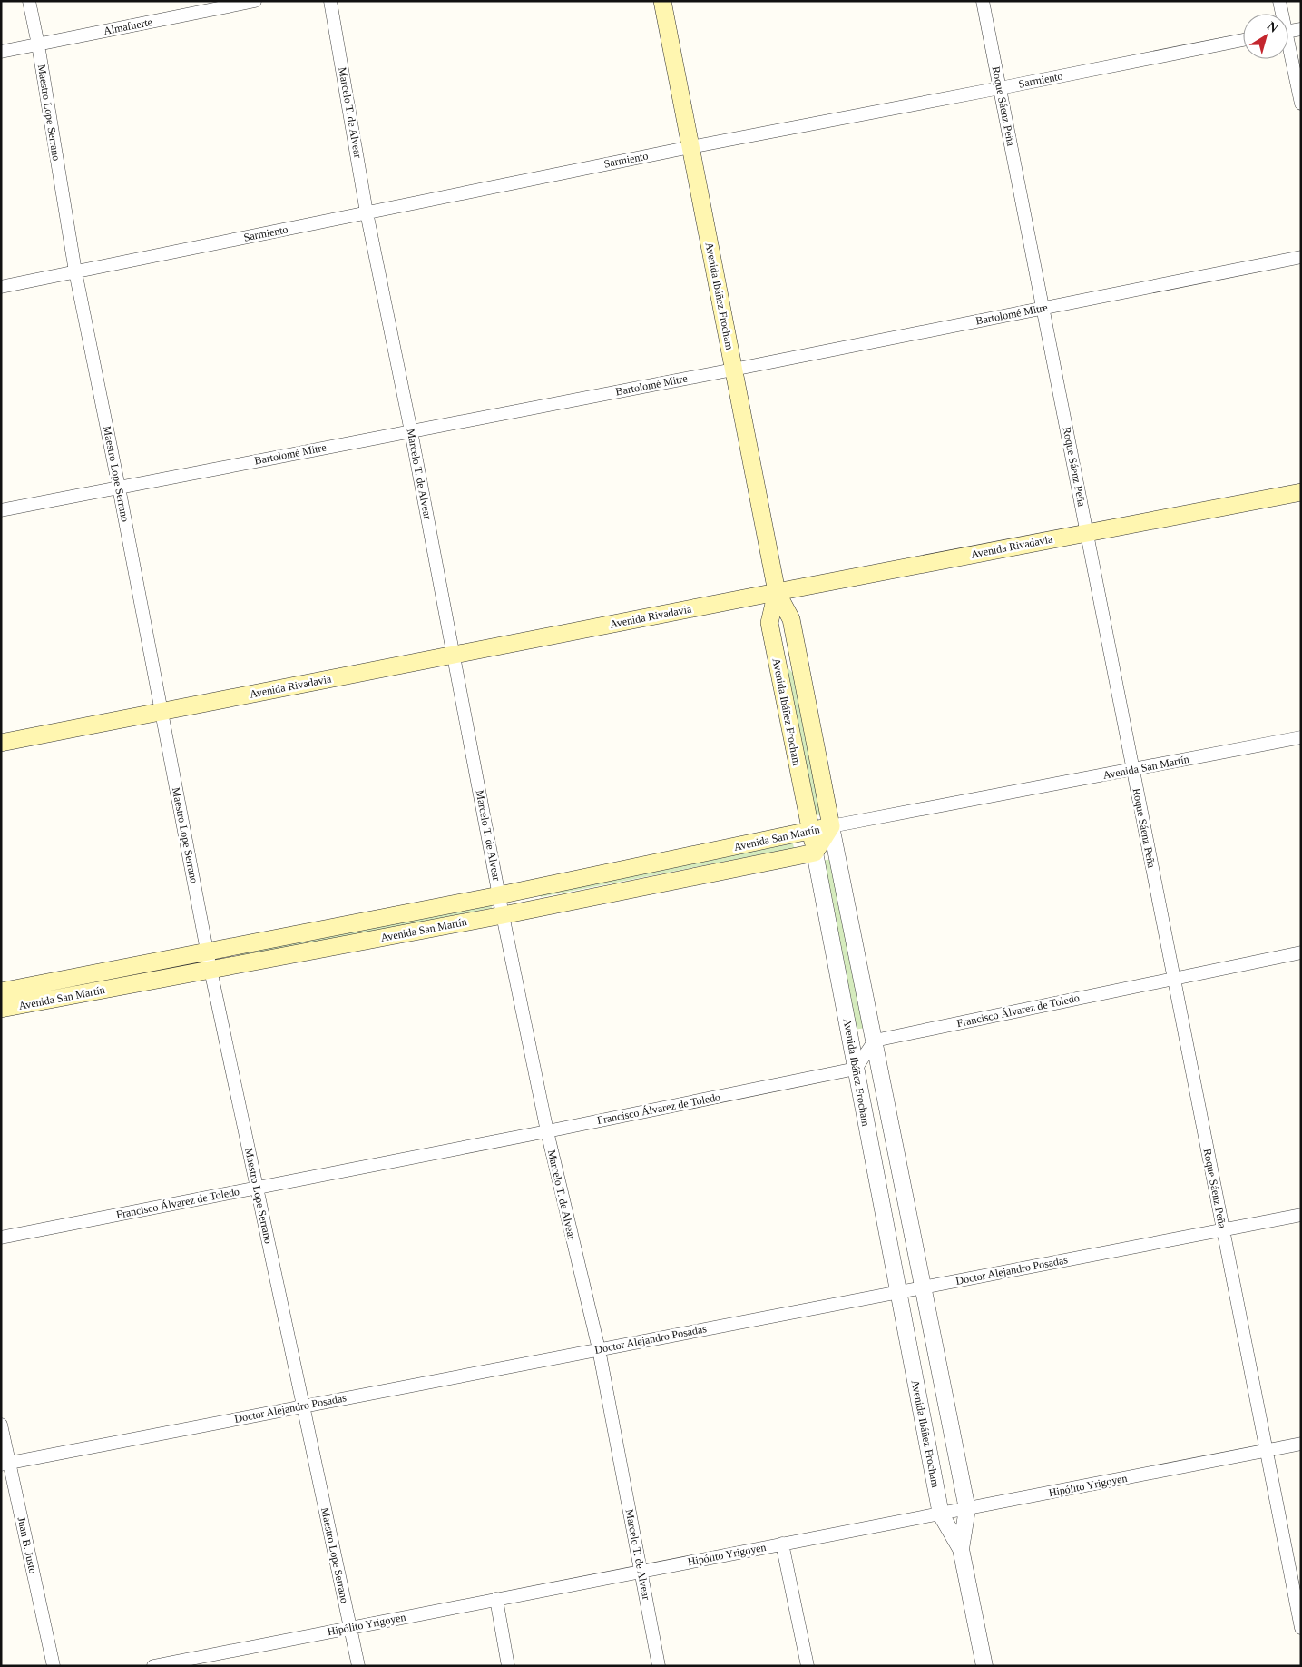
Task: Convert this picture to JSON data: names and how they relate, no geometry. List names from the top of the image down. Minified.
{"streets":{"main road":["Avenida Ibáñez Frocham","Avenida Rivadavia","Avenida San Martín"],"street":["Almafuerte","Sarmiento","Roque Sáenz Peña","Maestro Lope Serrano","Marcelo T. de Alvear","Bartolomé Mitre","Francisco Álvarez de Toledo","Doctor Alejandro Posadas","Hipólito Yrigoyen","Juan B. Justo"]},"crossings":[["Almafuerte","Maestro Lope Serrano"],["Sarmiento","Roque Sáenz Peña"],["Sarmiento","Maestro Lope Serrano"],["Sarmiento","Marcelo T. de Alvear"],["Sarmiento","Avenida Ibáñez Frocham"],["Roque Sáenz Peña","Bartolomé Mitre"],["Roque Sáenz Peña","Avenida Rivadavia"],["Roque Sáenz Peña","Avenida San Martín"],["Roque Sáenz Peña","Francisco Álvarez de Toledo"],["Roque Sáenz Peña","Doctor Alejandro Posadas"],["Roque Sáenz Peña","Hipólito Yrigoyen"],["Maestro Lope Serrano","Bartolomé Mitre"],["Maestro Lope Serrano","Avenida Rivadavia"],["Maestro Lope Serrano","Avenida San Martín"],["Maestro Lope Serrano","Francisco Álvarez de Toledo"],["Maestro Lope Serrano","Doctor Alejandro Posadas"],["Maestro Lope Serrano","Hipólito Yrigoyen"],["Marcelo T. de Alvear","Bartolomé Mitre"],["Marcelo T. de Alvear","Avenida Rivadavia"],["Marcelo T. de Alvear","Avenida San Martín"],["Marcelo T. de Alvear","Francisco Álvarez de Toledo"],["Marcelo T. de Alvear","Doctor Alejandro Posadas"],["Marcelo T. de Alvear","Hipólito Yrigoyen"],["Avenida Ibáñez Frocham","Bartolomé Mitre"],["Avenida Ibáñez Frocham","Avenida Rivadavia"],["Avenida Ibáñez Frocham","Avenida San Martín"],["Avenida Ibáñez Frocham","Francisco Álvarez de Toledo"],["Avenida Ibáñez Frocham","Doctor Alejandro Posadas"],["Avenida Ibáñez Frocham","Hipólito Yrigoyen"],["Doctor Alejandro Posadas","Juan B. Justo"]],"north":"top right"}
